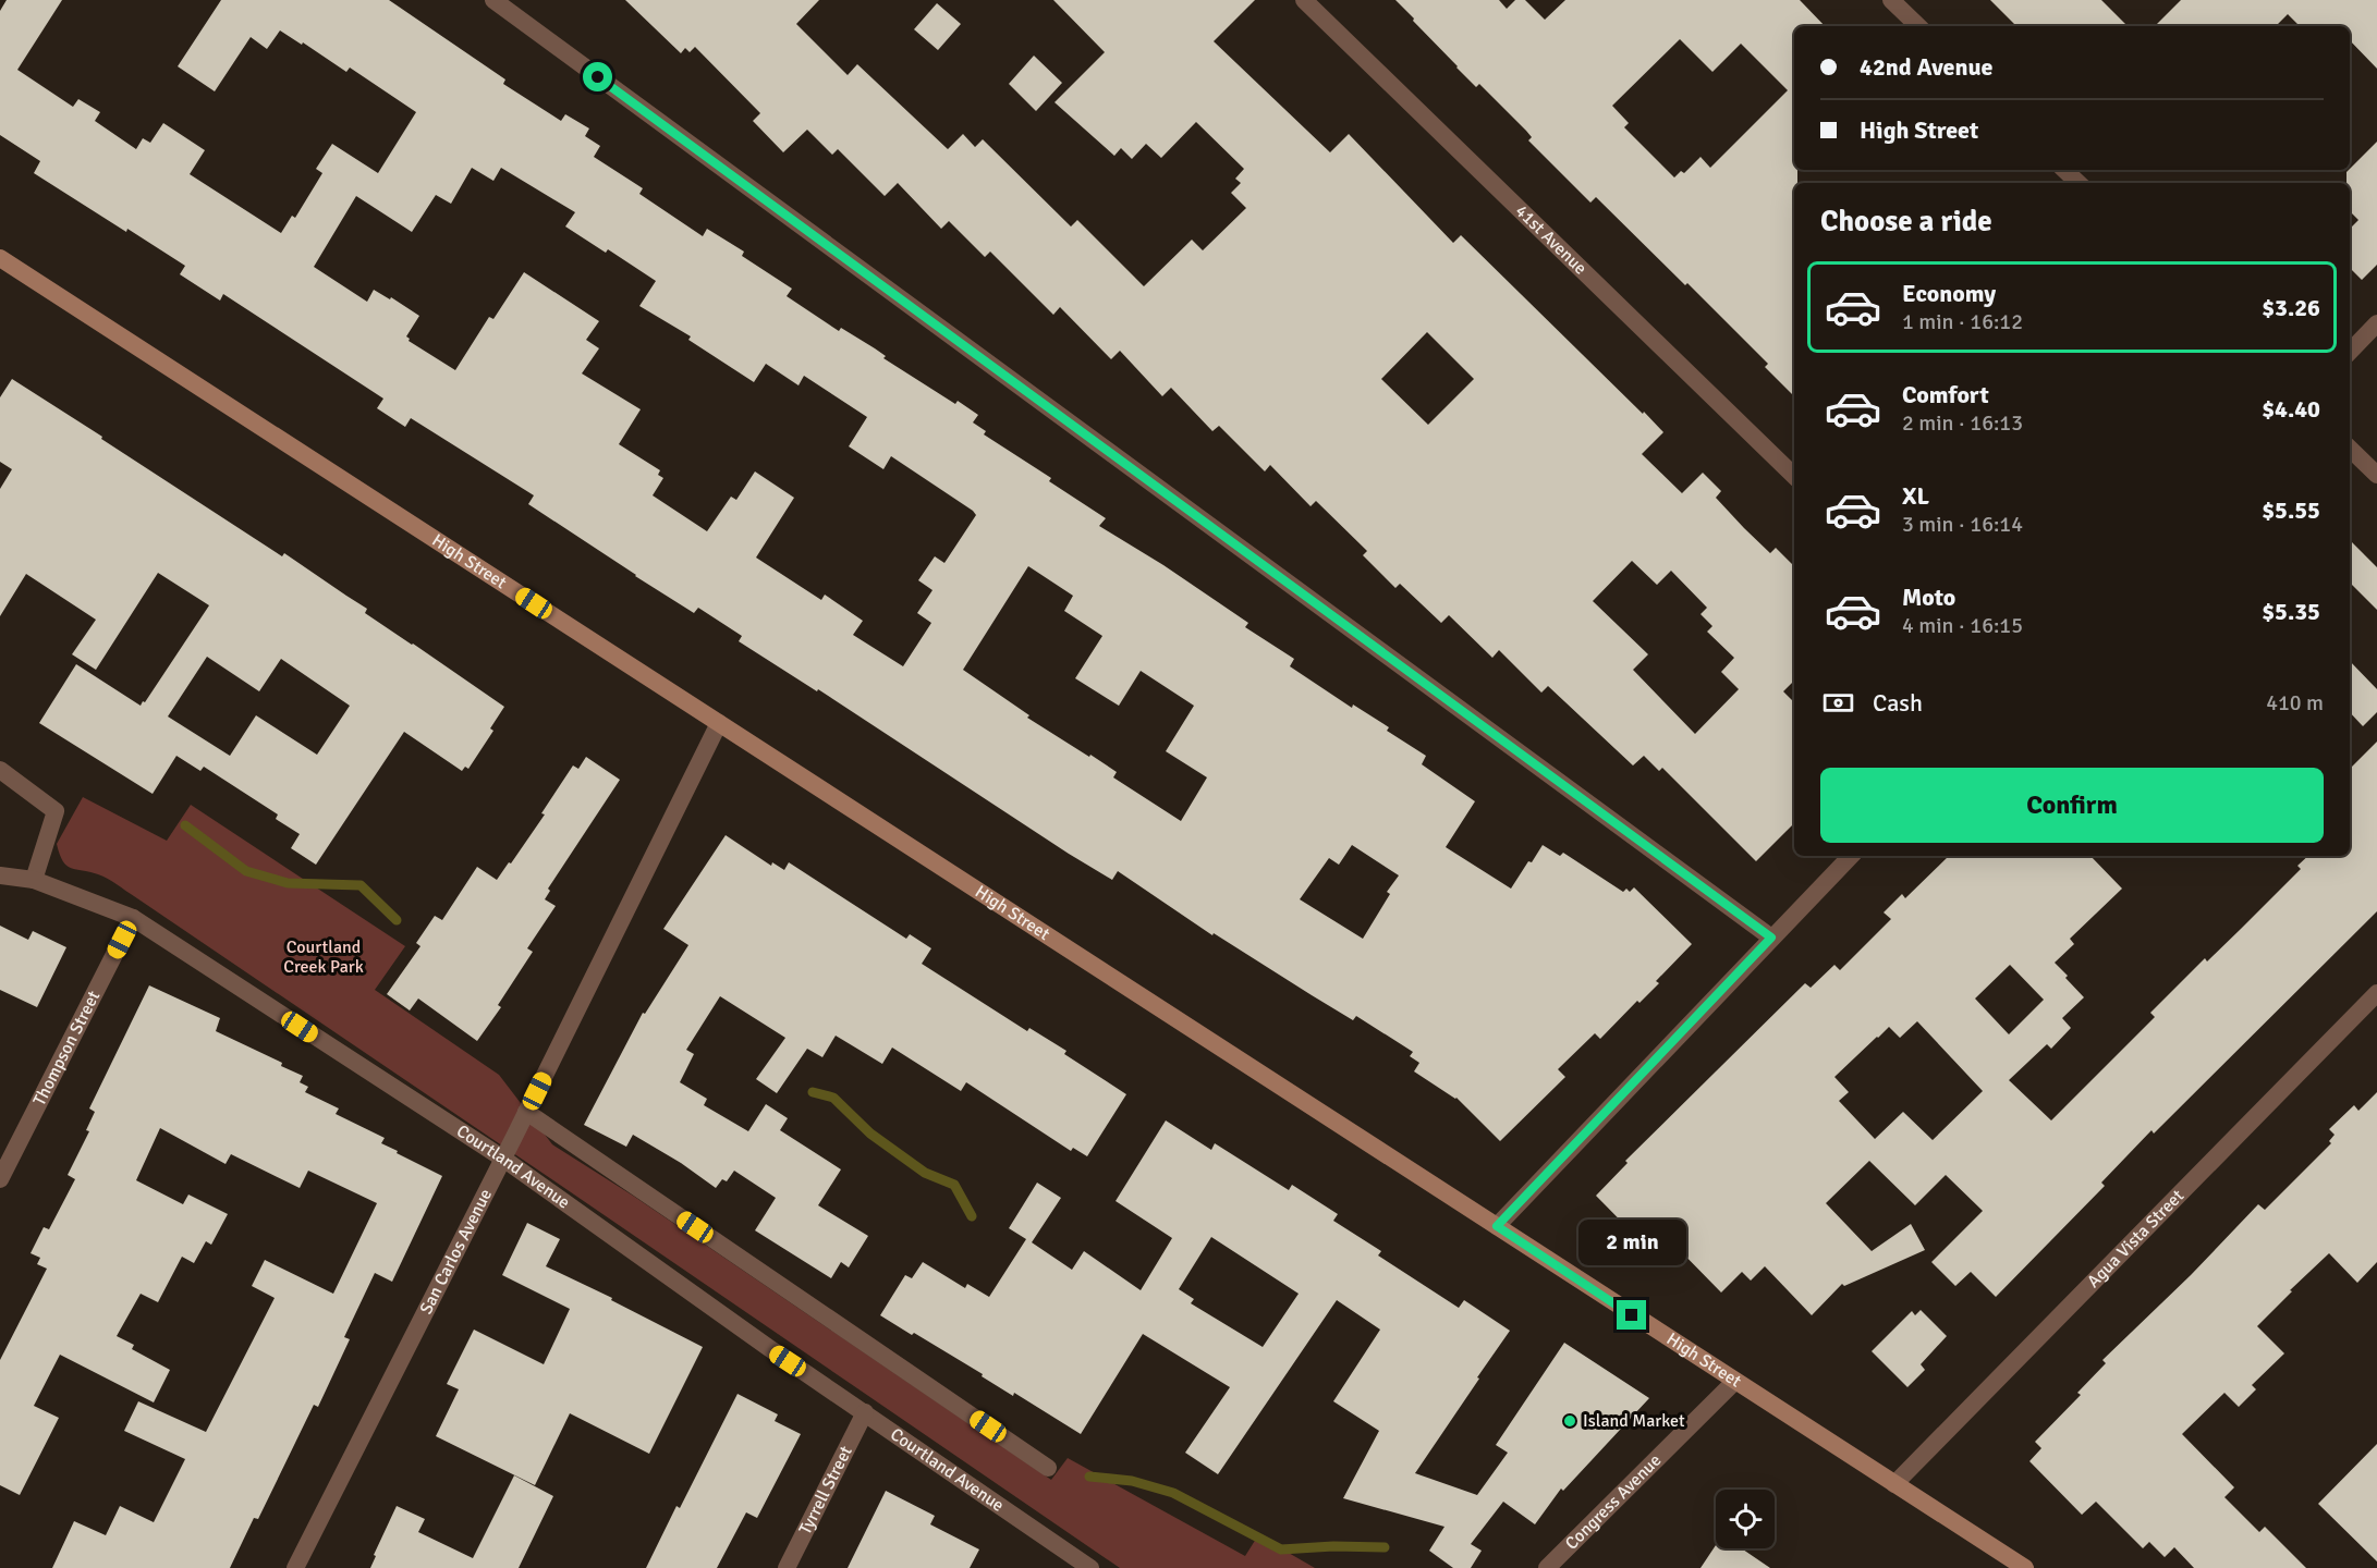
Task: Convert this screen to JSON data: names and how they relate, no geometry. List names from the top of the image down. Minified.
{"streets":{"main road":["High Street"],"street":["41st Avenue","Thompson Street","Courtland Avenue","Agua Vista Street","San Carlos Avenue","Tyrrell Street","Congress Avenue"]},"crossings":[["High Street","Agua Vista Street"],["High Street","San Carlos Avenue"],["High Street","Congress Avenue"],["Thompson Street","Courtland Avenue"],["Courtland Avenue","San Carlos Avenue"],["Courtland Avenue","Tyrrell Street"]],"parks":["Courtland Creek Park"],"places":["Island Market"],"page":{"banner":["42nd Avenue","High Street"],"heading":"Choose a ride","list":[{"name":"Economy","note":"1 min · 16:12","value":"$3.26"},{"name":"Comfort","note":"2 min · 16:13","value":"$4.40"},{"name":"XL","note":"3 min · 16:14","value":"$5.55"},{"name":"Moto","note":"4 min · 16:15","value":"$5.35"}],"pay":["Cash","410 m"],"buttons":"Confirm","bubble":"2 min"}}
